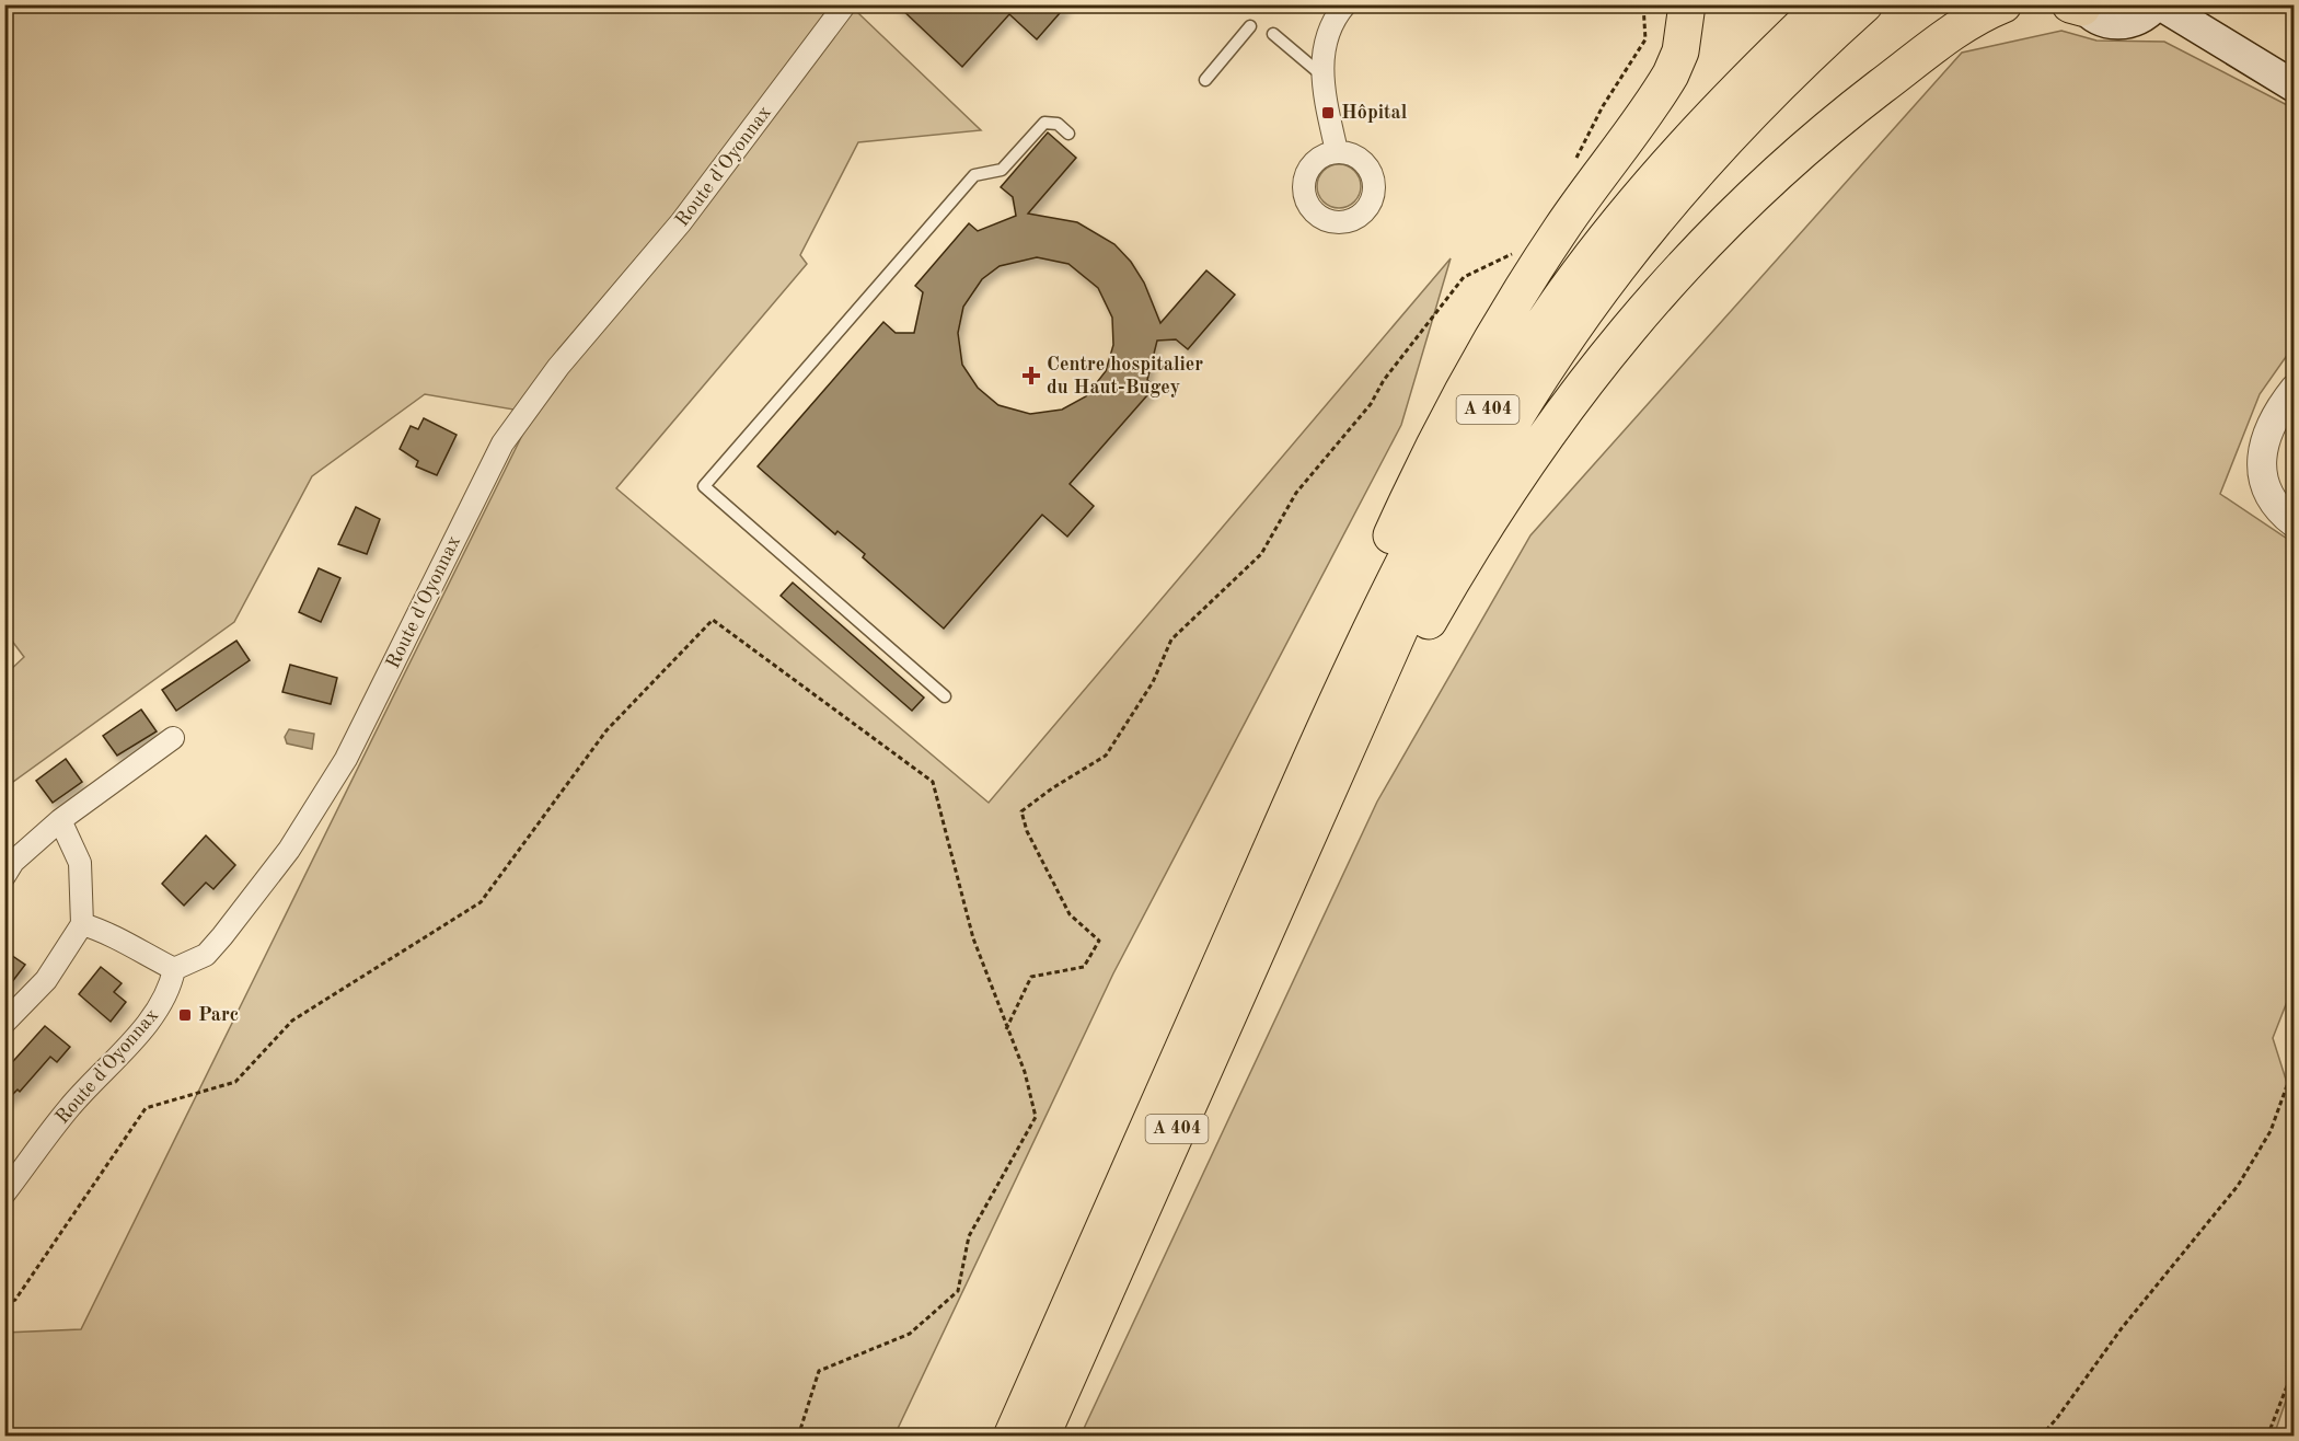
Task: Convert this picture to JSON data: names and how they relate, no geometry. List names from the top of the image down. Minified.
{"streets":{"highway":["A 404"],"street":["Route d'Oyonnax"]},"places":{"transit":["Hôpital","Parc"],"health":["Centre hospitalier du Haut-Bugey"]}}
